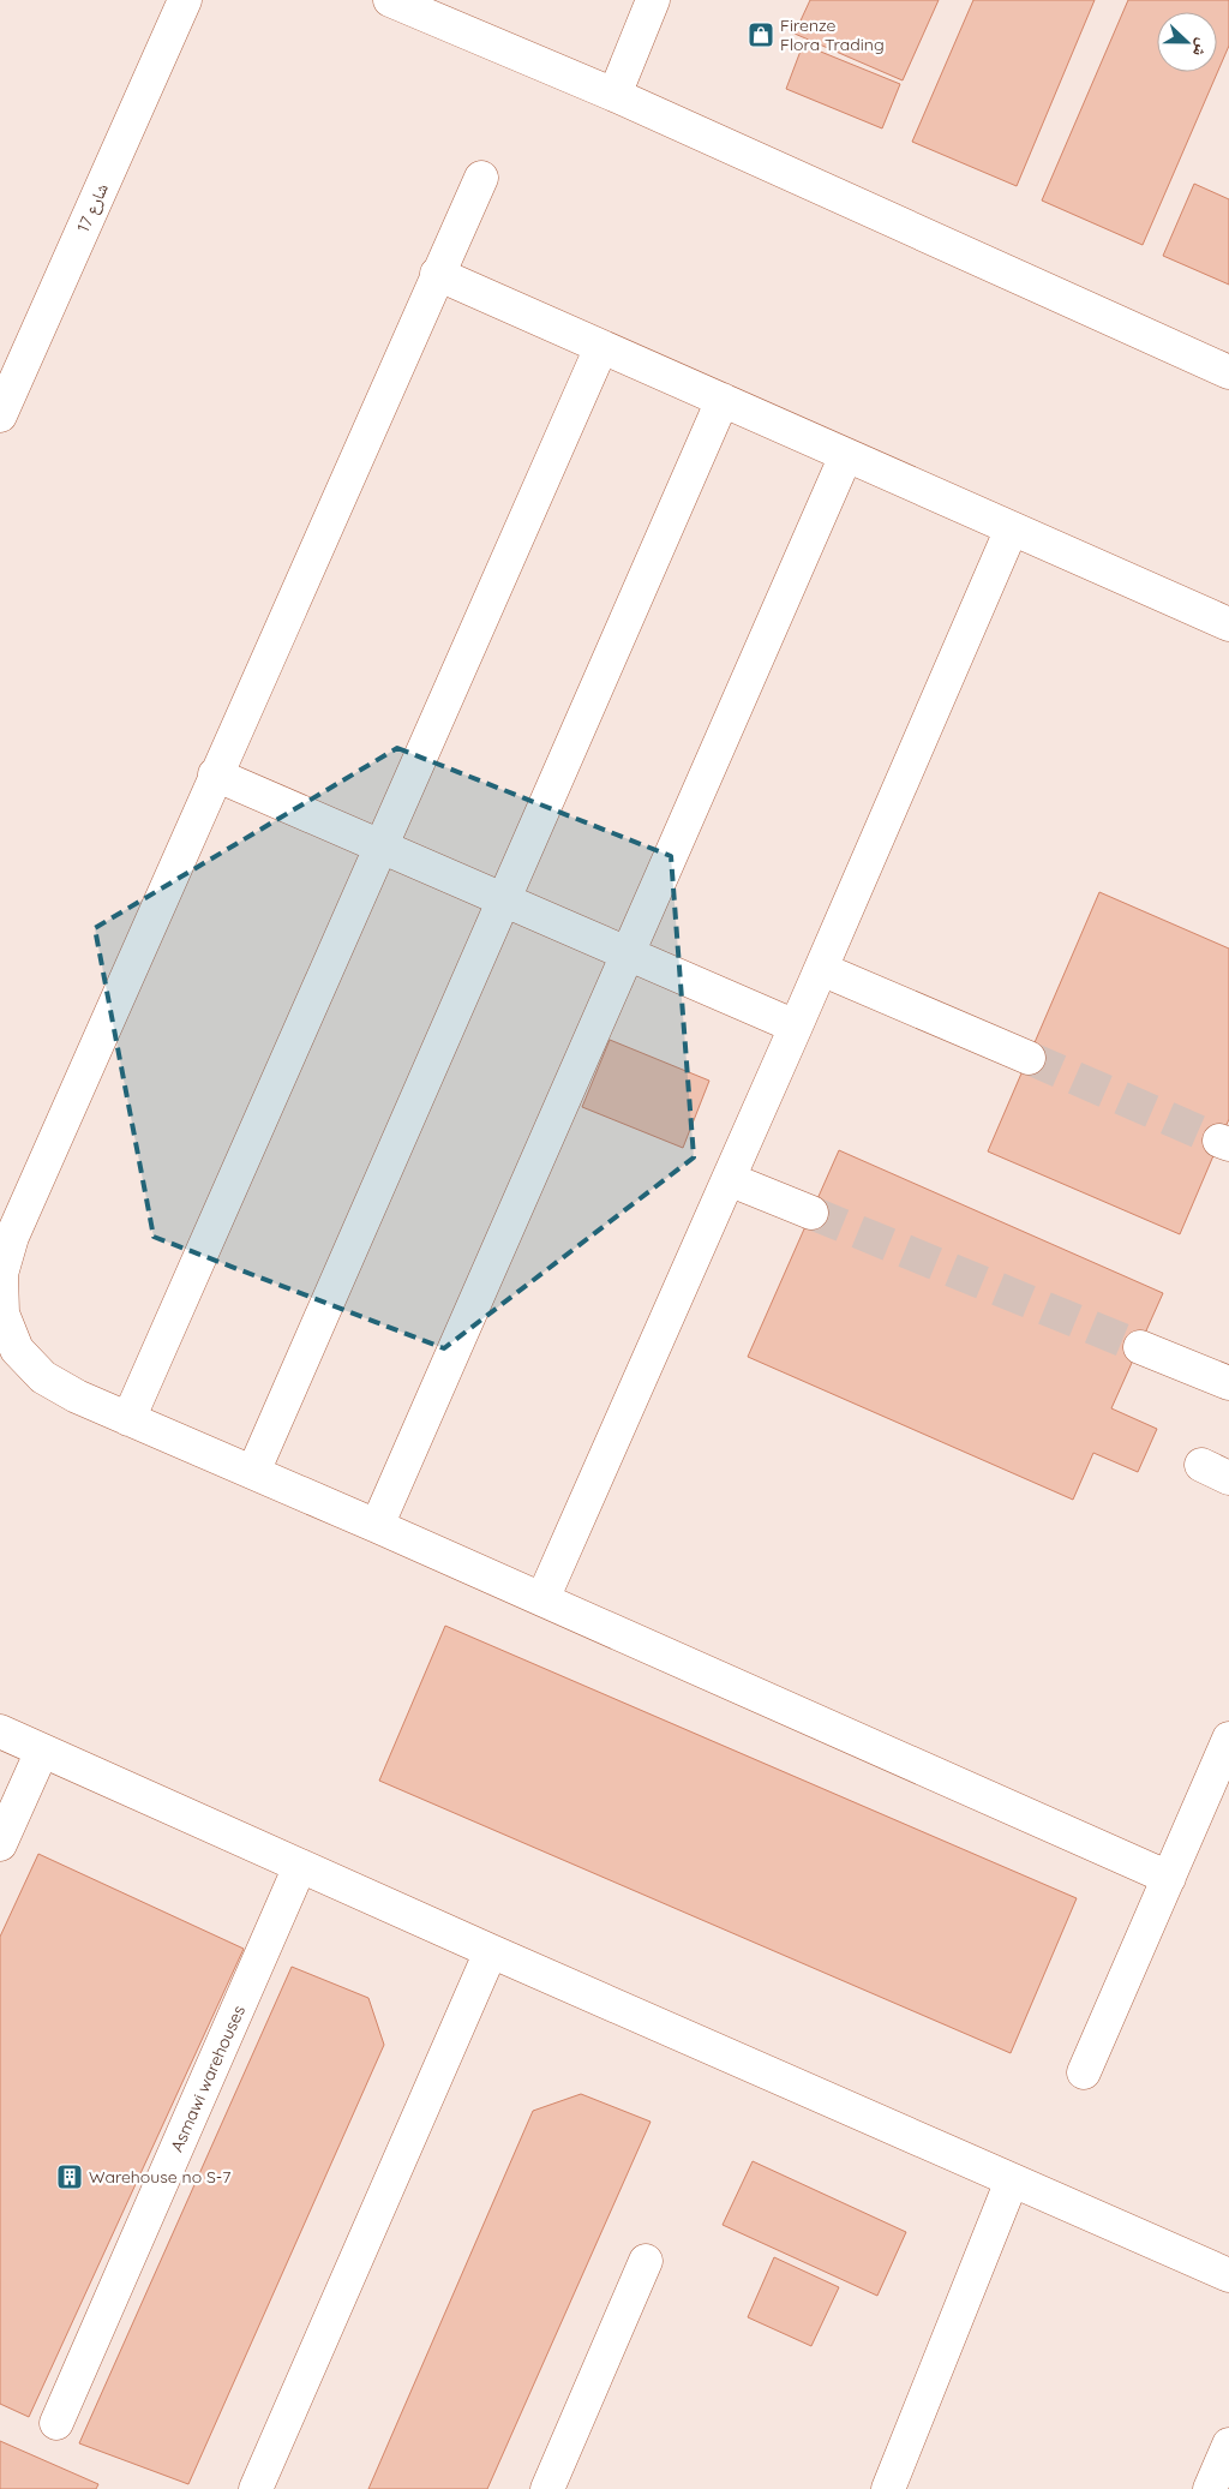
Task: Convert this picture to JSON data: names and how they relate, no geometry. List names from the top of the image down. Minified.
{"streets":{"street":["شارع 17","Asmawi warehouses"]},"places":{"shop":["Firenze Flora Trading"],"building":["Warehouse no S-7"]},"north":"right"}
